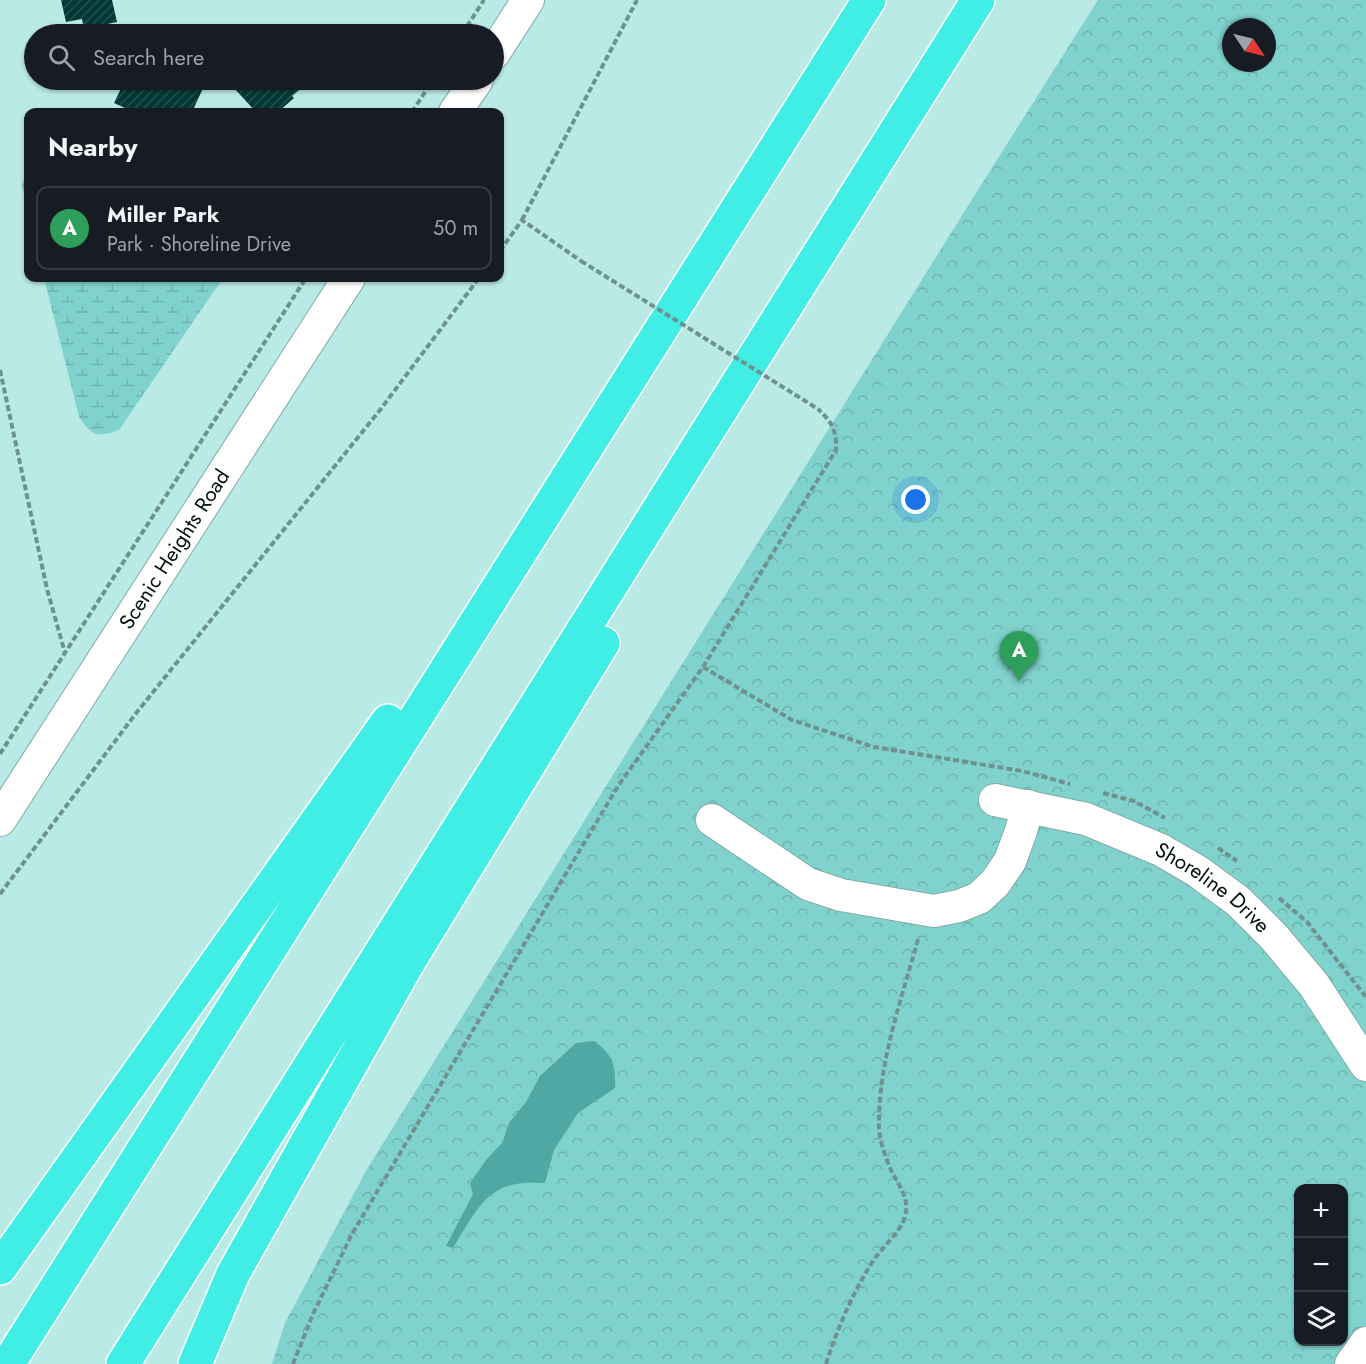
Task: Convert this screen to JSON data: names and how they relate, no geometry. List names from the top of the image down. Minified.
{"streets":{"street":["Scenic Heights Road","Shoreline Drive"]},"north":"bottom right","page":{"search":"Search here","heading":"Nearby","list":[{"mark":"A","name":"Miller Park","note":"Park · Shoreline Drive","value":"50 m"}],"pins":"A","map_buttons":["+","−"]}}
